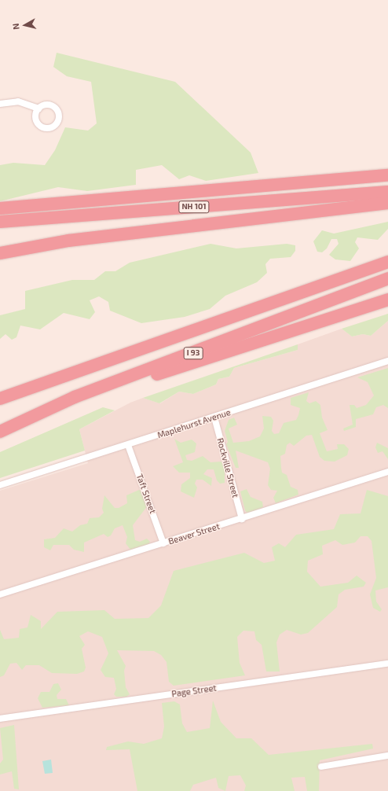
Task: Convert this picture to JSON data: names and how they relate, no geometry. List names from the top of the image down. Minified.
{"streets":{"highway":["NH 101","I 93"],"street":["Maplehurst Avenue","Rockville Street","Taft Street","Beaver Street","Page Street"]},"crossings":[["Maplehurst Avenue","Rockville Street"],["Maplehurst Avenue","Taft Street"],["Rockville Street","Beaver Street"],["Taft Street","Beaver Street"]],"north":"left"}
